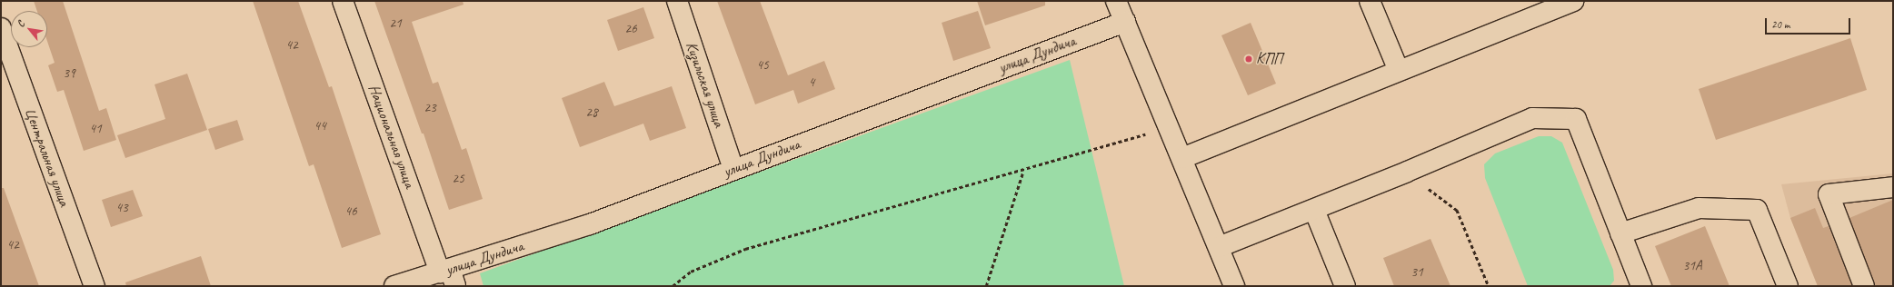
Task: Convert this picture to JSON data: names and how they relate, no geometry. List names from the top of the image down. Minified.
{"streets":{"street":["улица Дундича","Кизильская улица","Национальная улица","Центральная улица"]},"crossings":[["улица Дундича","Кизильская улица"],["улица Дундича","Национальная улица"]],"places":["КПП"],"house_numbers":["21","26","42","45","39","4","23","28","44","41","25","43","46","42","31А","31"],"scale_bar":"20 m","north":"top left"}
